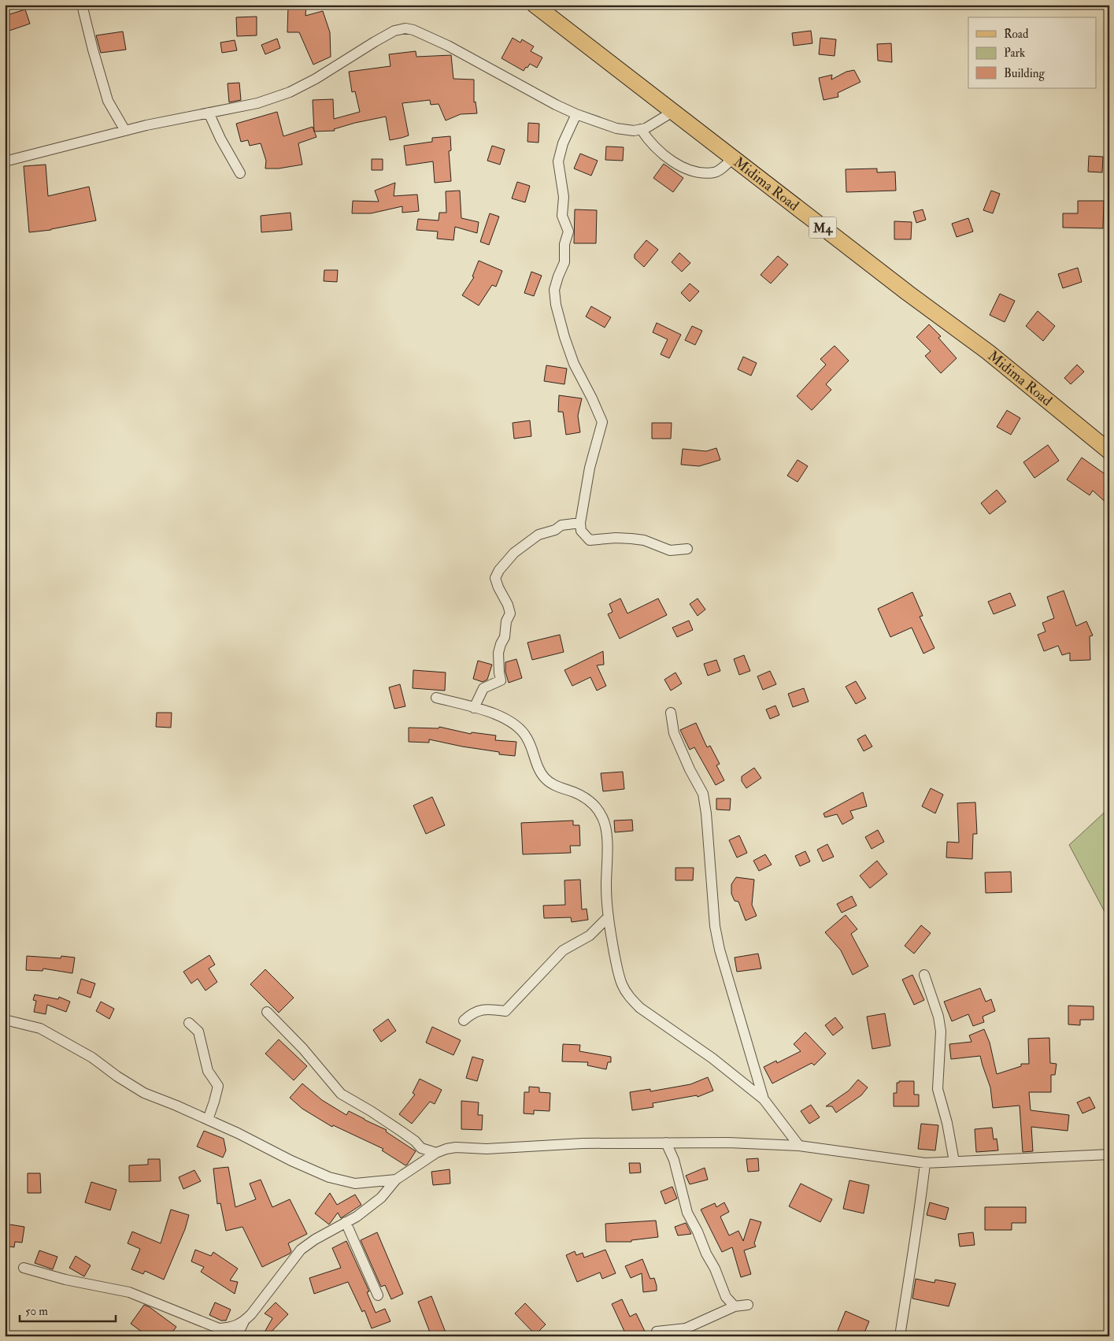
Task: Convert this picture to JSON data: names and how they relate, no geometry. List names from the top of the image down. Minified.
{"streets":{"main road":["Midima Road","M4"]},"legend":["Road","Park","Building"],"scale_bar":"50 m"}
